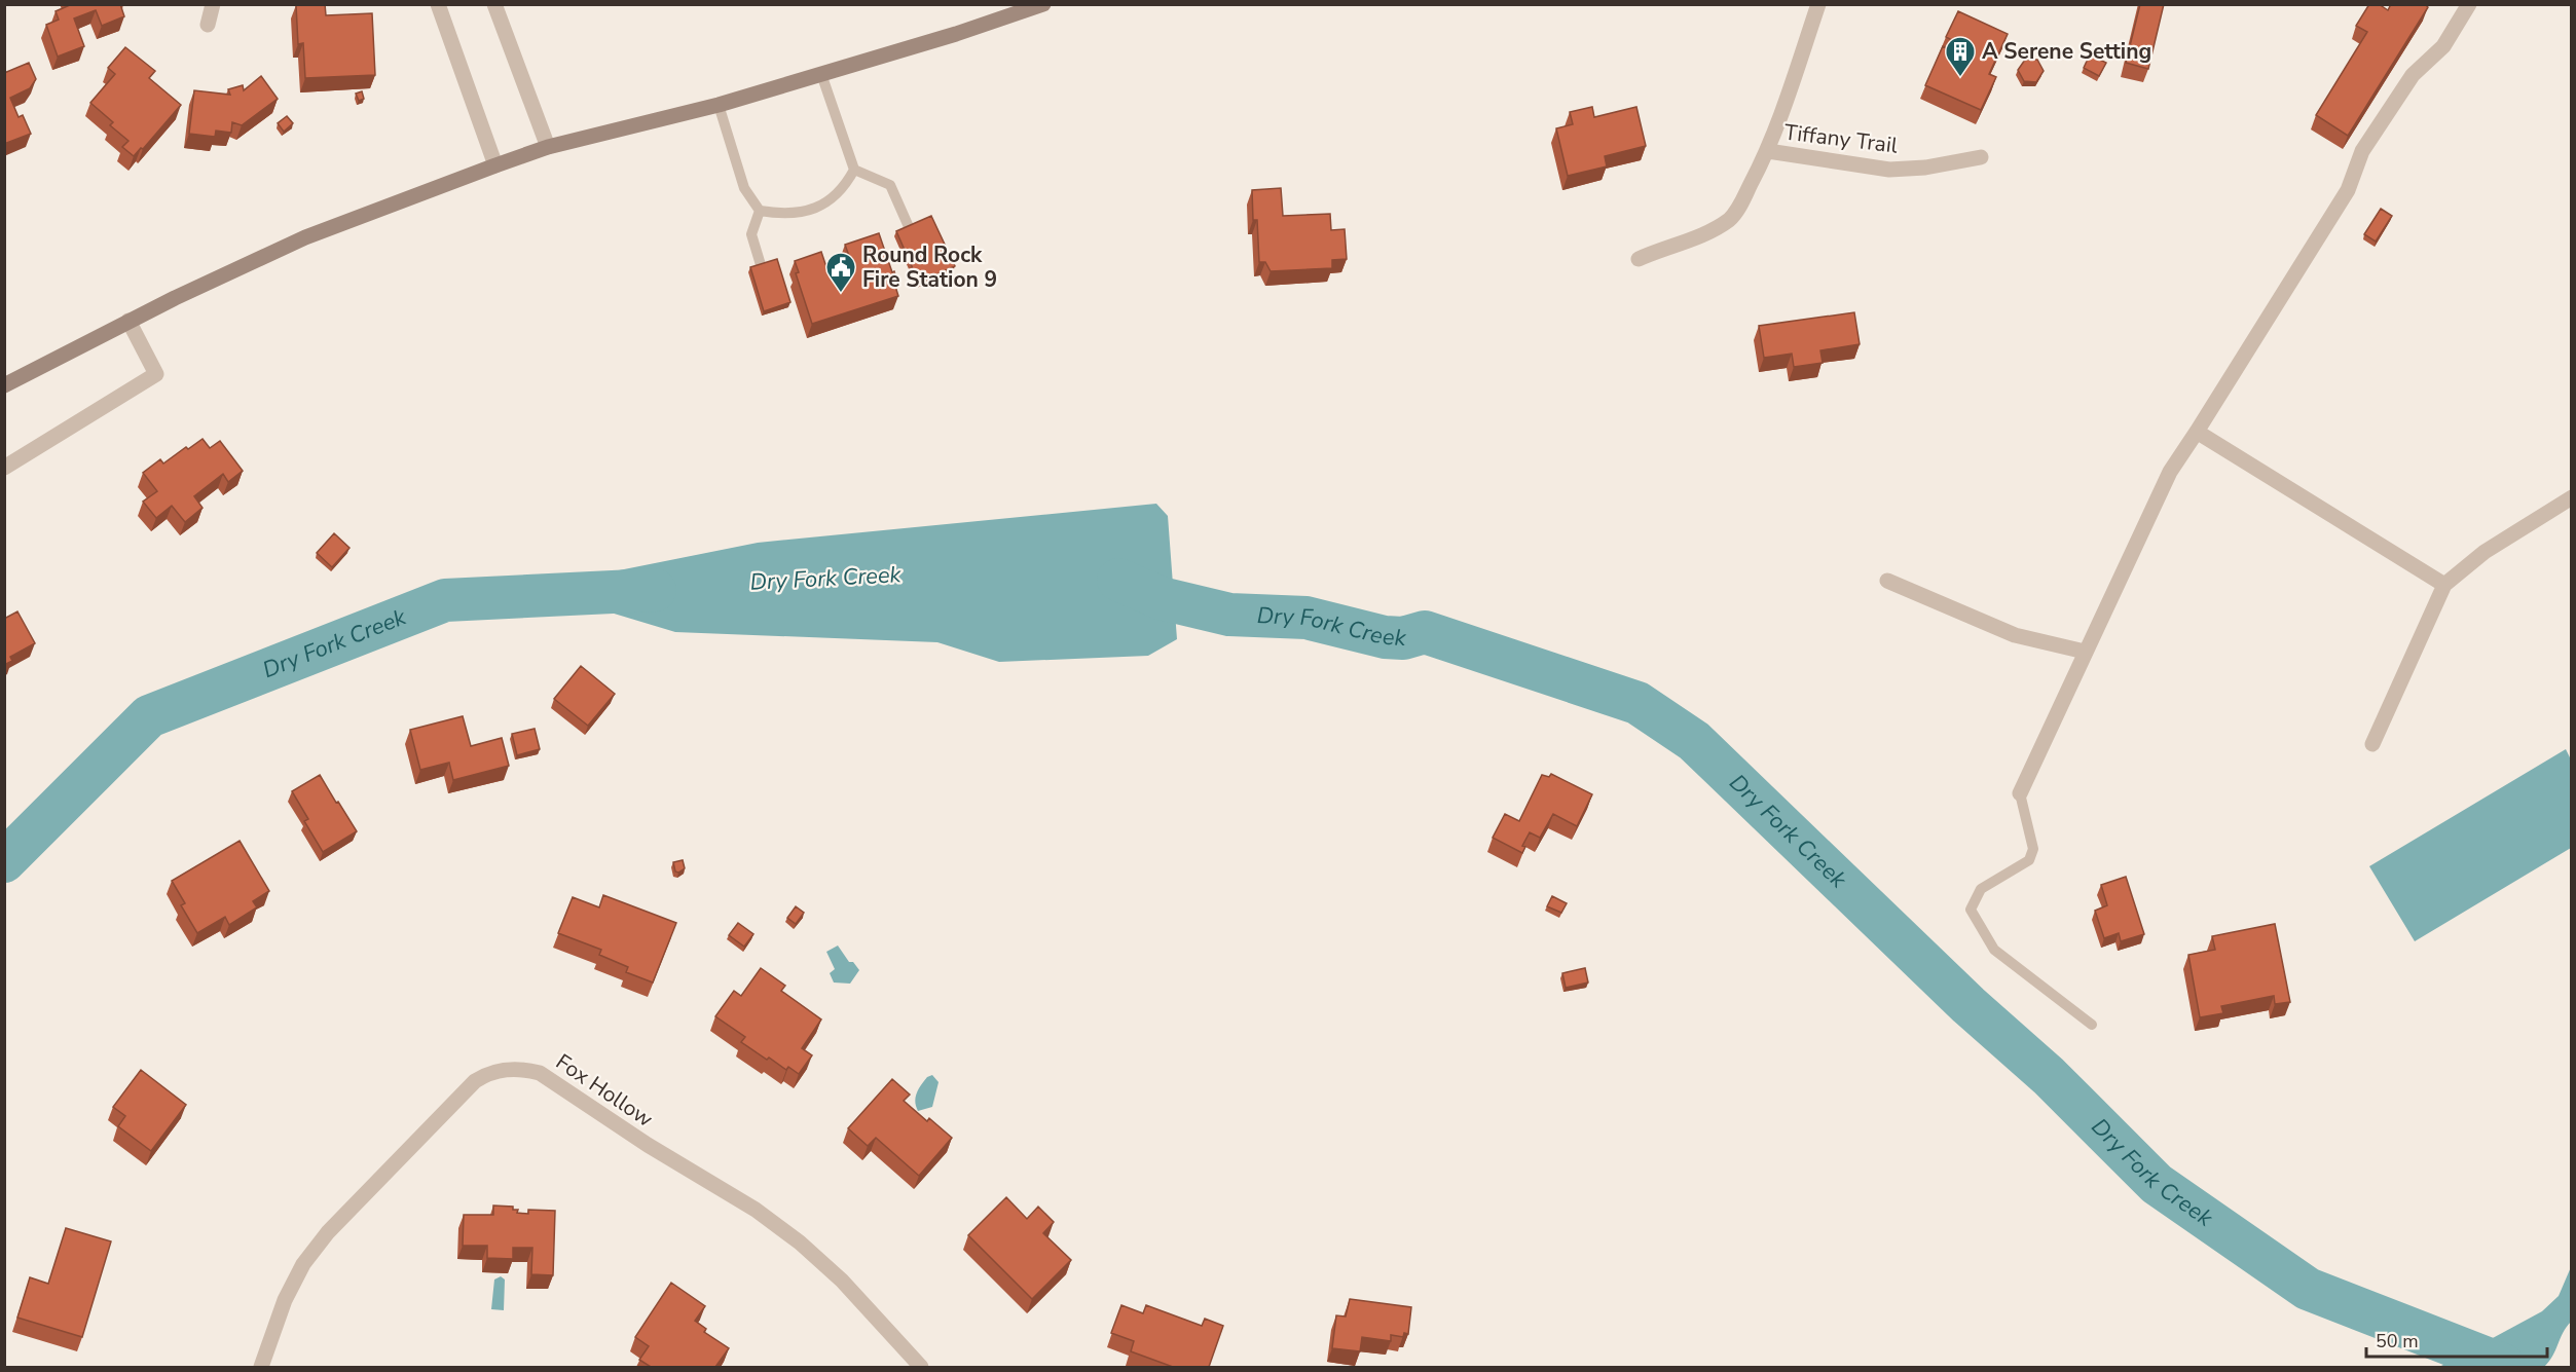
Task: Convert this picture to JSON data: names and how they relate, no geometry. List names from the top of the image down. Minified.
{"streets":{"street":["Tiffany Trail","Fox Hollow"]},"water":["Dry Fork Creek"],"places":{"building":["A Serene Setting"],"public building":["Round Rock Fire Station 9"]},"scale_bar":"50 m"}
